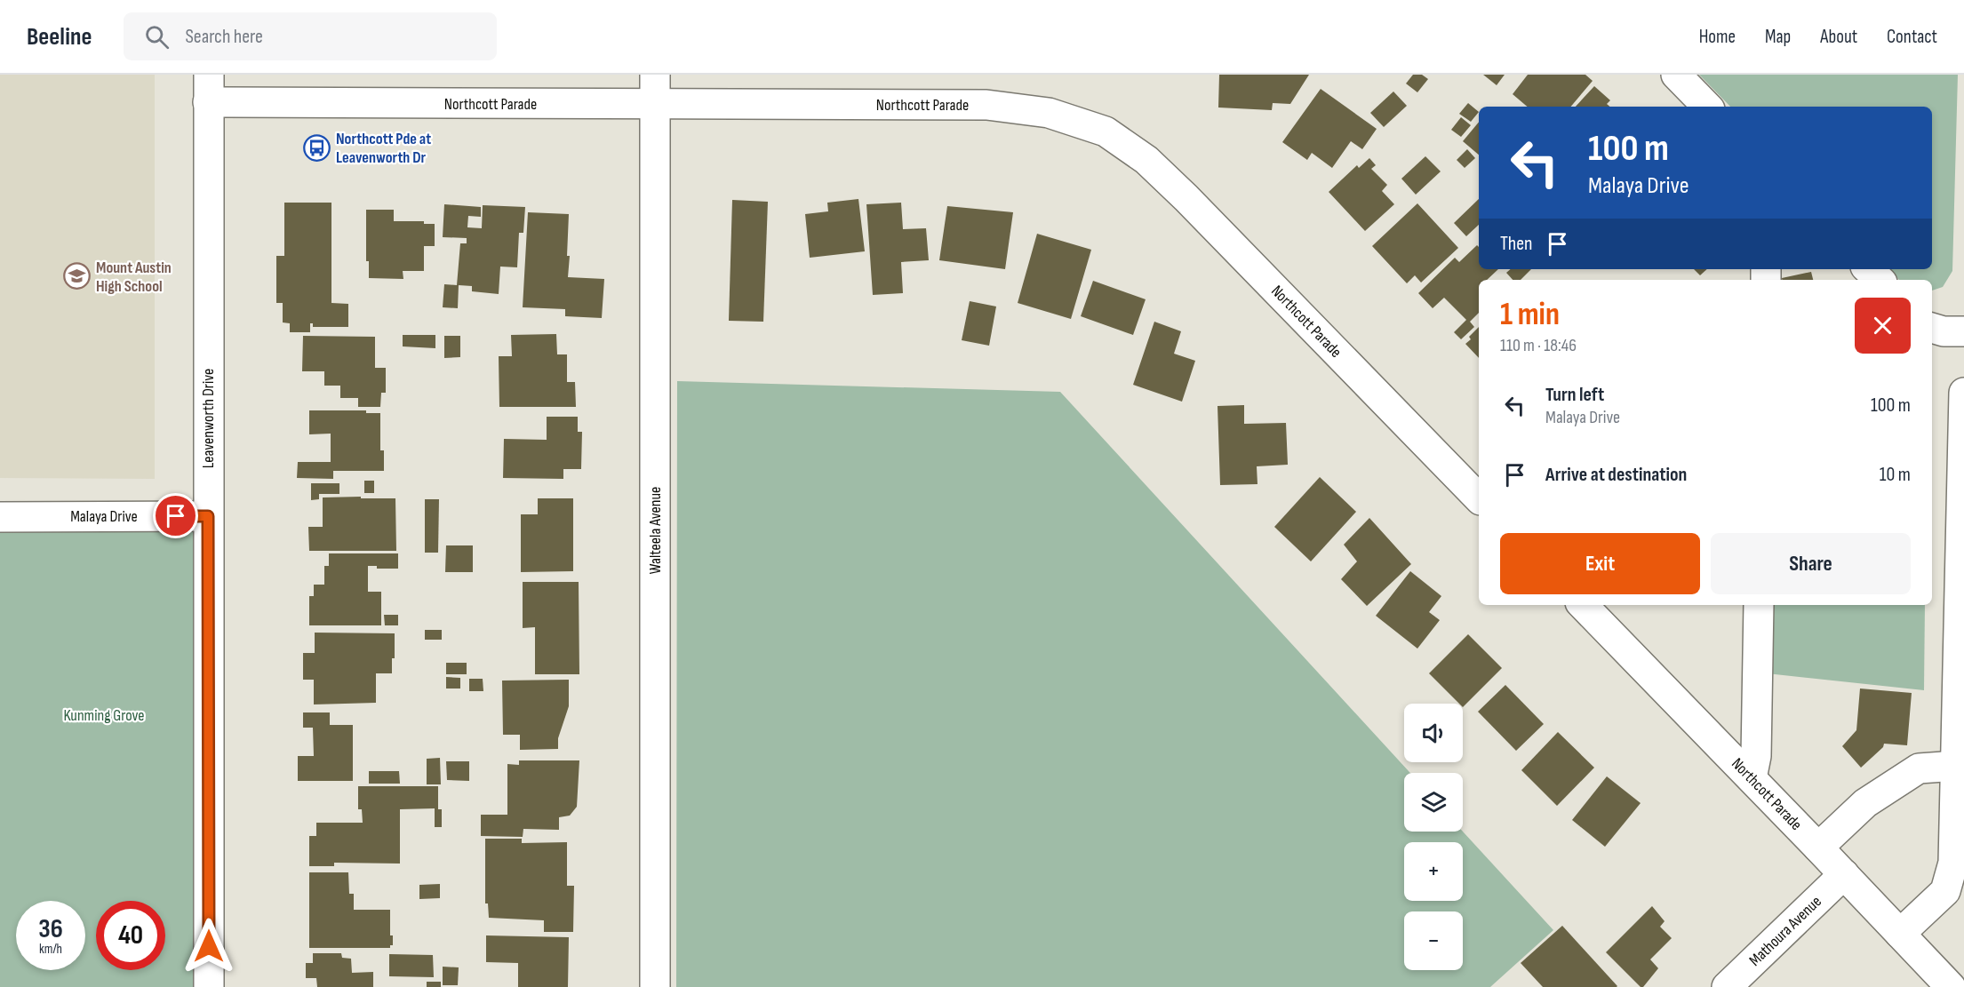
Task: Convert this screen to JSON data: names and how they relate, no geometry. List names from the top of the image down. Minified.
{"streets":{"street":["Northcott Parade","Leavenworth Drive","Malaya Drive","Walteela Avenue","Mathoura Avenue"]},"crossings":[["Northcott Parade","Leavenworth Drive"],["Northcott Parade","Walteela Avenue"],["Northcott Parade","Mathoura Avenue"],["Leavenworth Drive","Malaya Drive"]],"parks":["Kunming Grove"],"places":{"bus stop":["Northcott Pde at Leavenworth Dr"],"school or university":["Mount Austin High School"]},"page":{"header":"Beeline","search":"Search here","nav":["Home","Map","About","Contact"],"turn":["100 m","Malaya Drive"],"then":"Then","heading":["1 min","110 m · 18:46"],"list":[{"name":"Turn left","note":"Malaya Drive","value":"100 m"},{"name":"Arrive at destination","value":"10 m"}],"buttons":["Exit","Share"],"map_buttons":["+","−"],"speed":"36 km/h","limit":"40"}}
